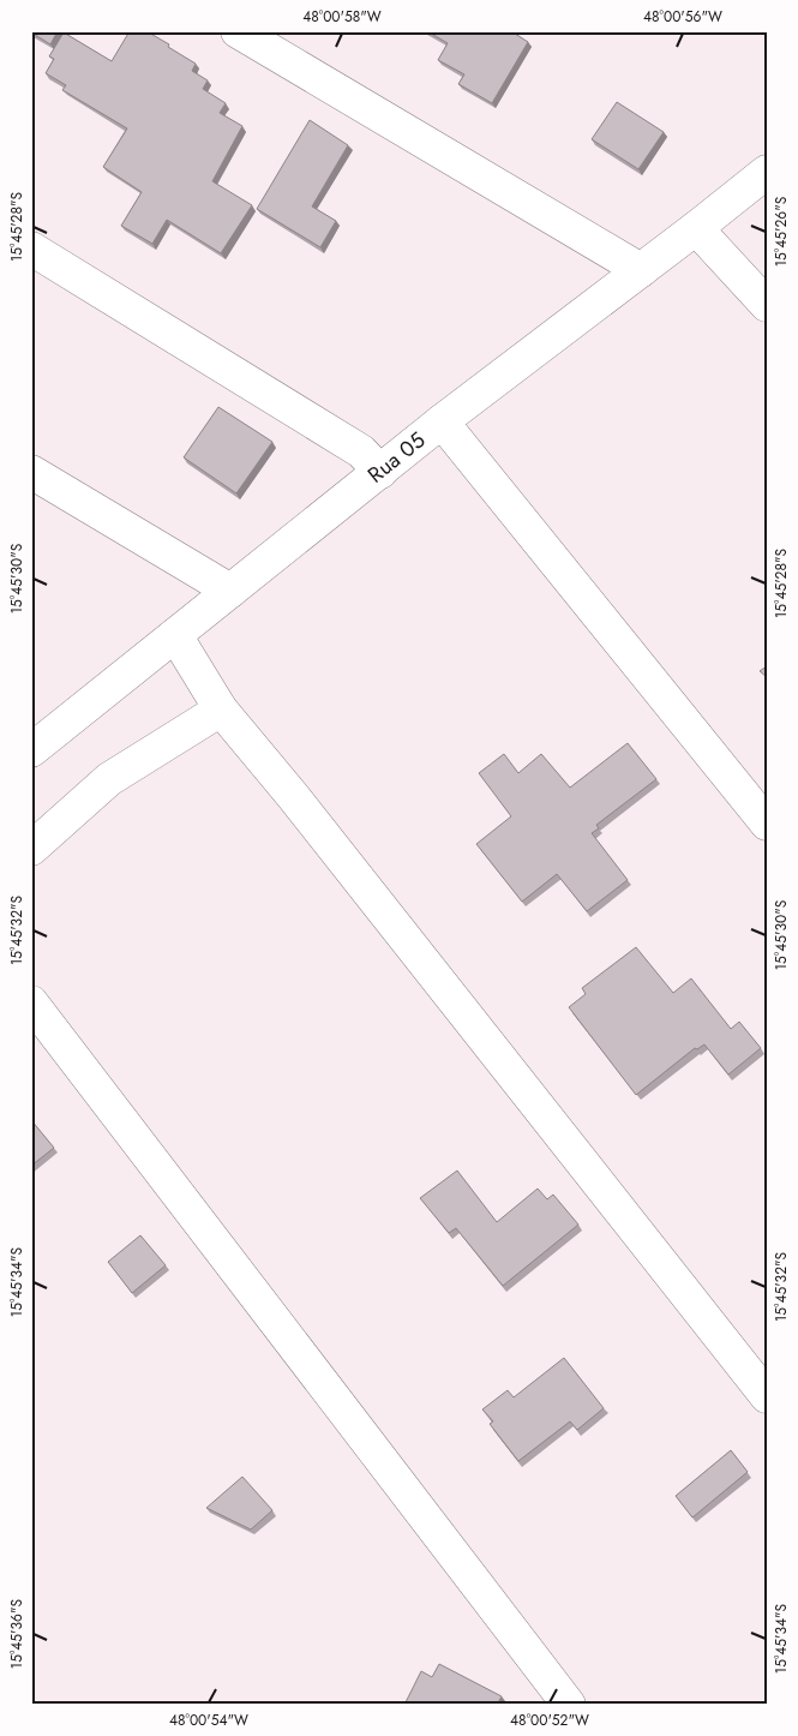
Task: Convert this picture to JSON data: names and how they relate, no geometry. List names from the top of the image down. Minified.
{"streets":{"street":["Rua 05"]},"coordinates":["48°00'58\"W","48°00'56\"W","15°45'28\"S","15°45'26\"S","15°45'30\"S","15°45'32\"S","15°45'34\"S","15°45'36\"S","48°00'54\"W","48°00'52\"W"]}
